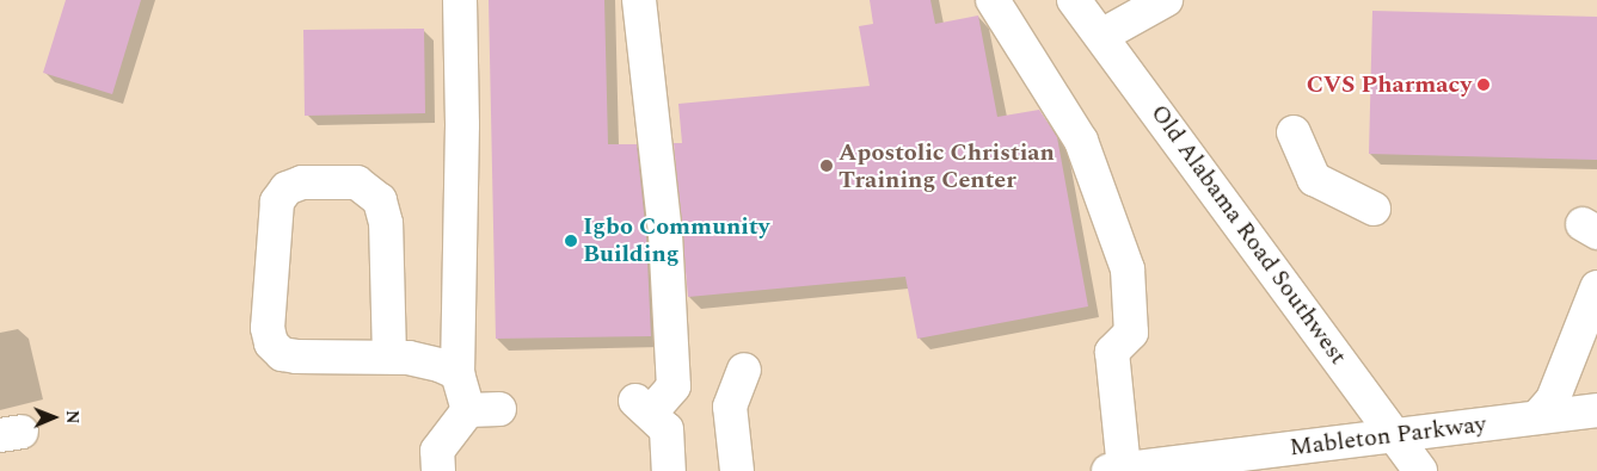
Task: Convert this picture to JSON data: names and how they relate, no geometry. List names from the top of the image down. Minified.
{"streets":{"street":["Old Alabama Road Southwest","Mableton Parkway"]},"crossings":[["Old Alabama Road Southwest","Mableton Parkway"]],"places":["CVS Pharmacy","Apostolic Christian Training Center","Igbo Community Building"],"north":"right"}
